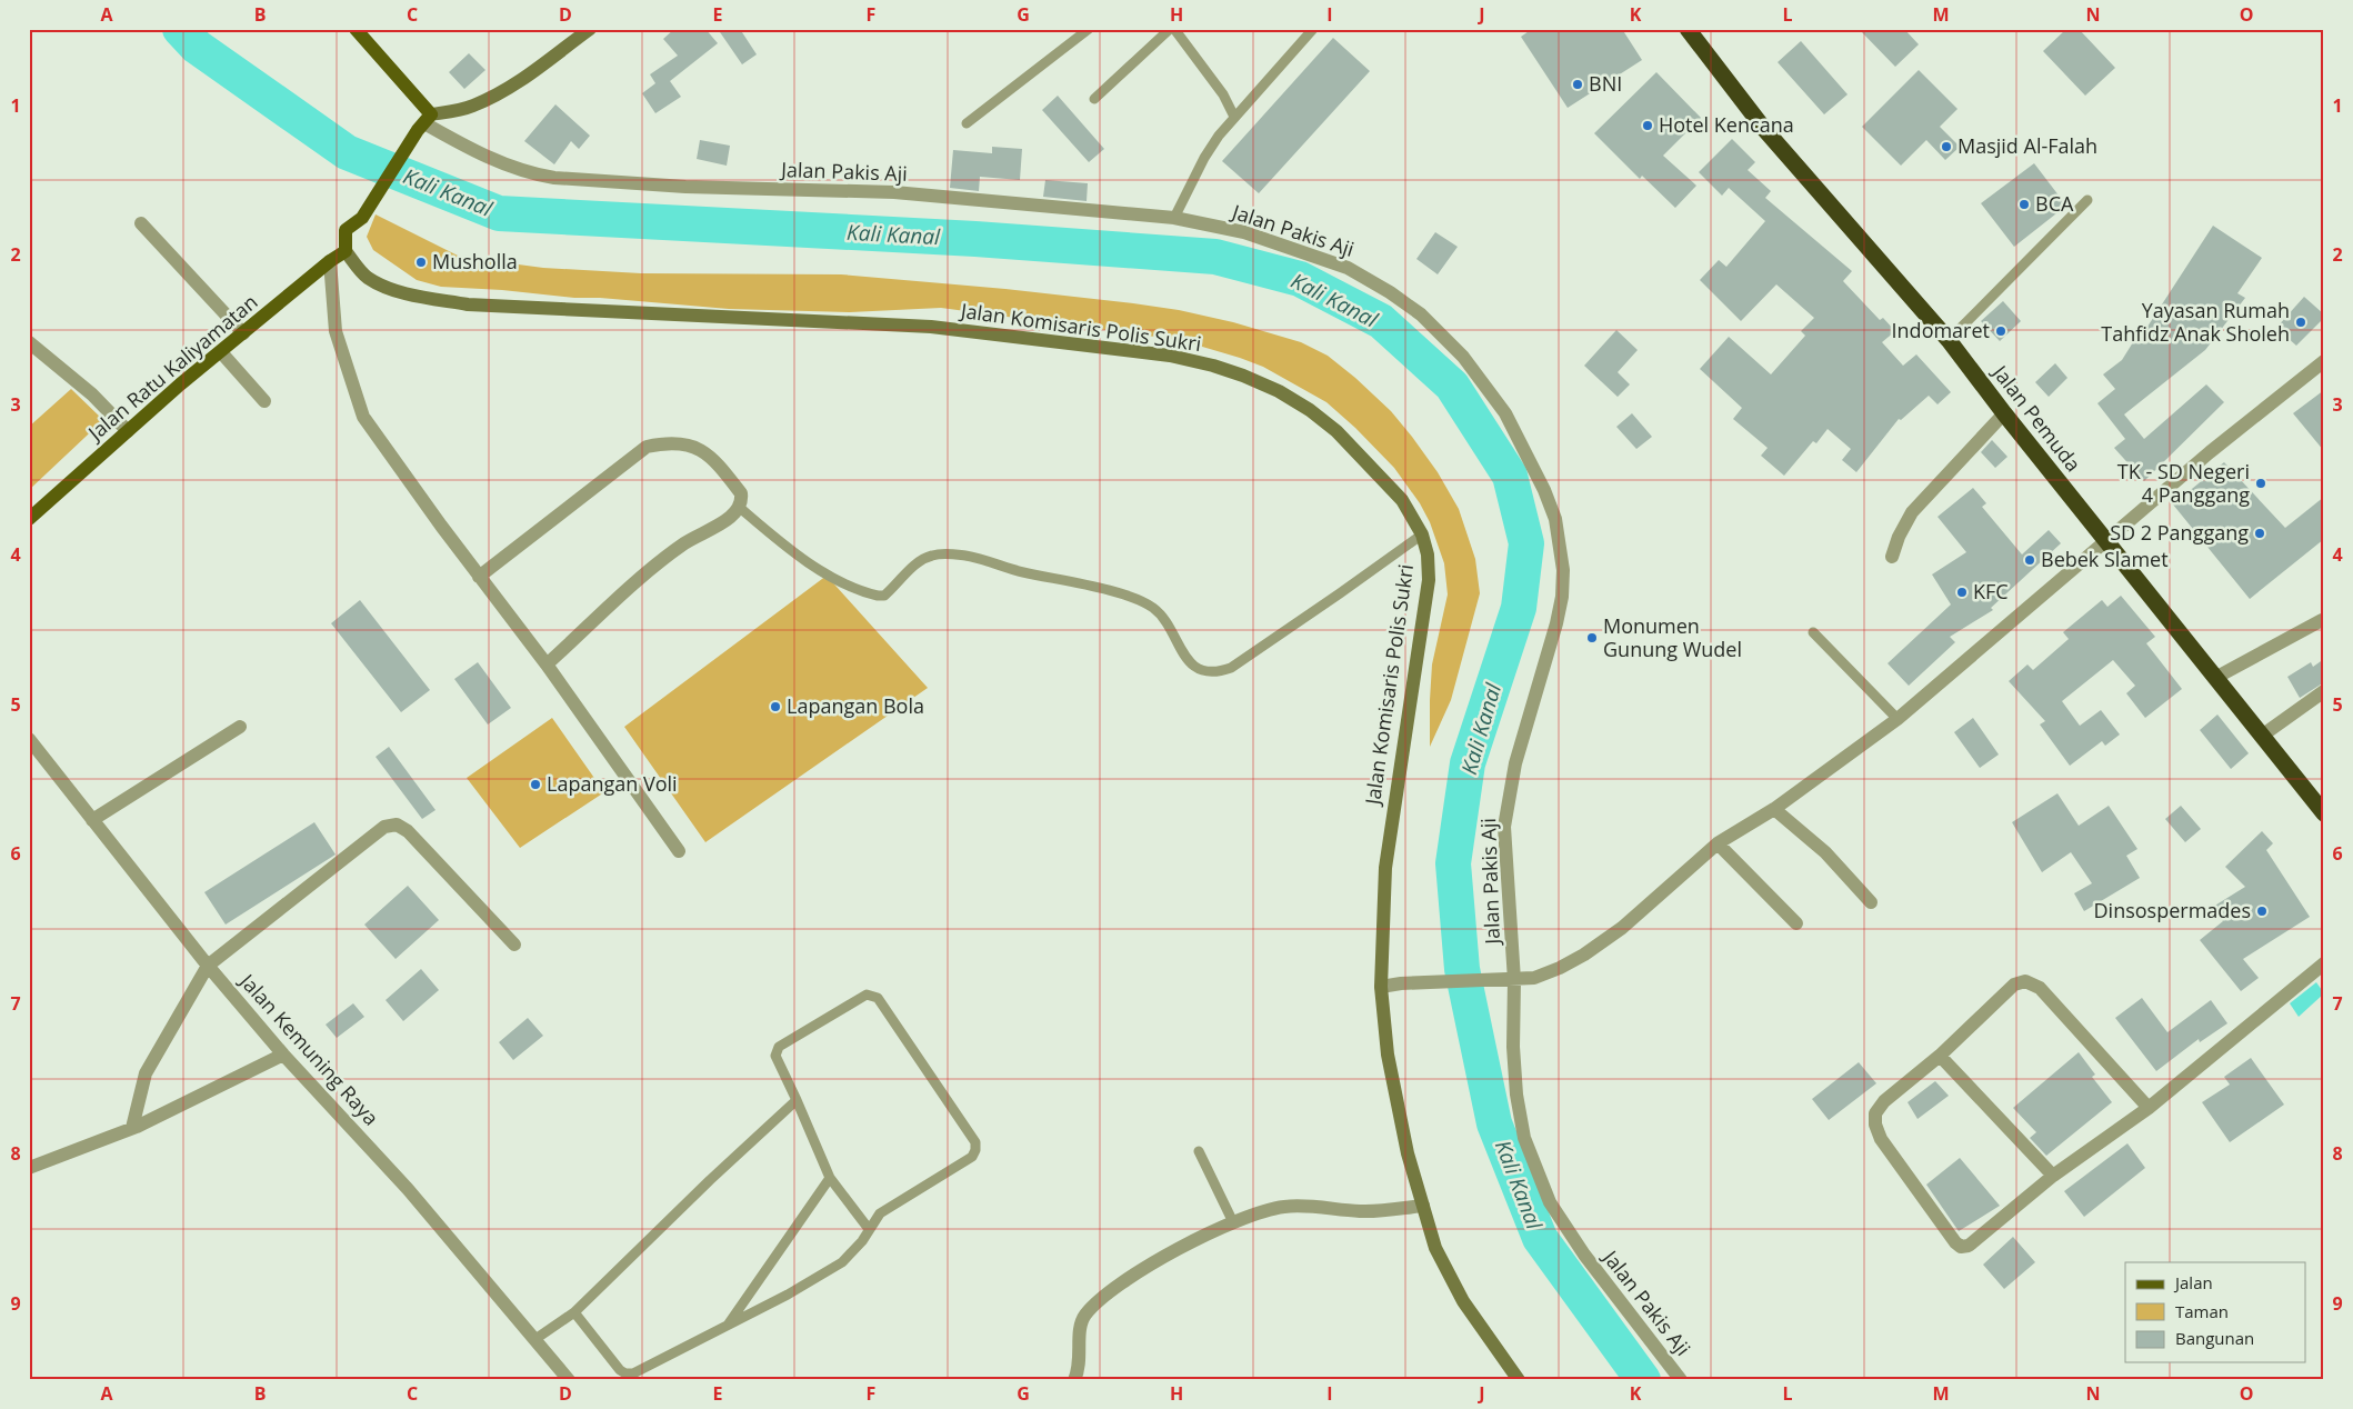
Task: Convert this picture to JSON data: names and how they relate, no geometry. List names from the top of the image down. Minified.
{"streets":{"highway":["Jalan Pemuda"],"main road":["Jalan Komisaris Polis Sukri","Jalan Ratu Kaliyamatan"],"street":["Jalan Pakis Aji","Jalan Kemuning Raya"]},"crossings":[["Jalan Komisaris Polis Sukri","Jalan Ratu Kaliyamatan"]],"water":["Kali Kanal"],"places":["BNI","Hotel Kencana","Masjid Al-Falah","BCA","Musholla","Yayasan Rumah Tahfidz Anak Sholeh","Indomaret","TK - SD Negeri 4 Panggang","SD 2 Panggang","Bebek Slamet","KFC","Monumen Gunung Wudel","Lapangan Bola","Lapangan Voli","Dinsospermades"],"legend":["Jalan","Taman","Bangunan"],"grid":{"columns":["A","B","C","D","E","F","G","H","I","J","K","L","M","N","O"],"rows":["1","2","3","4","5","6","7","8","9"]}}
